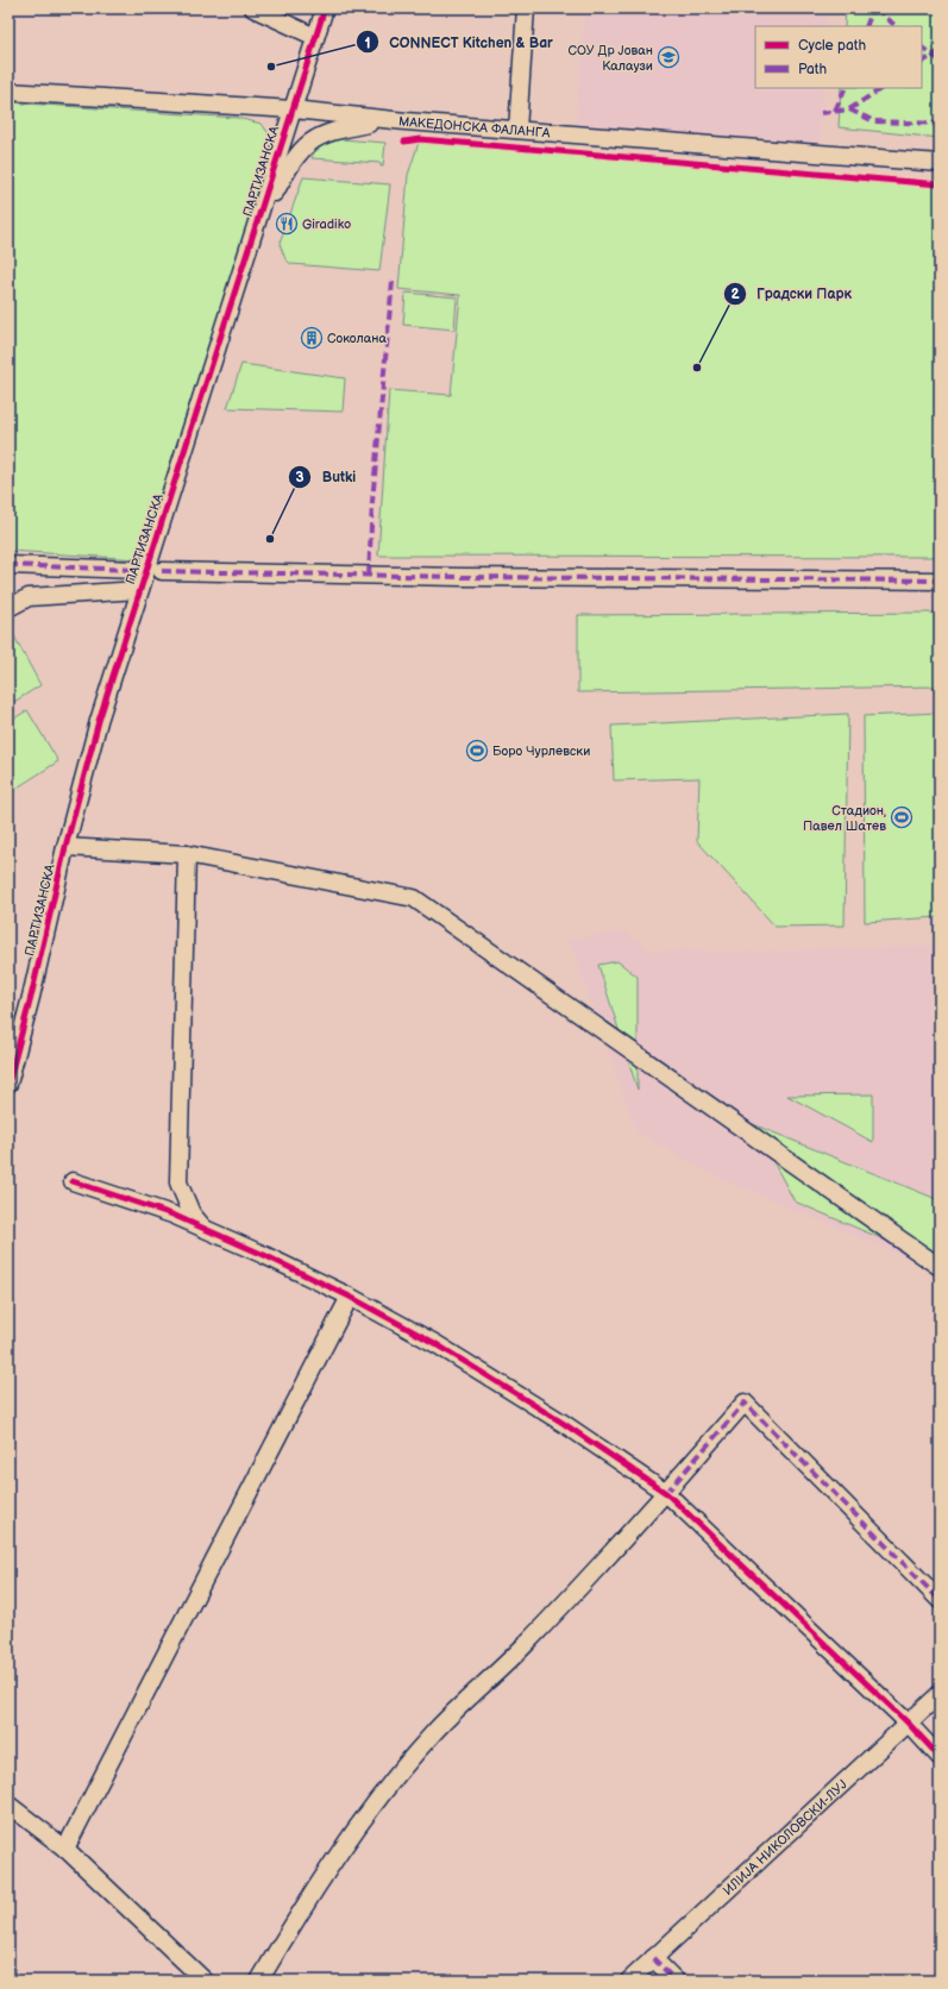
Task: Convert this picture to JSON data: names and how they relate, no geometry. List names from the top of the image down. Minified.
{"streets":{"street":["МАКЕДОНСКА ФАЛАНГА","ПАРТИЗАНСКА","ИЛИЈА НИКОЛОВСКИ-ЛУЈ"]},"crossings":[["МАКЕДОНСКА ФАЛАНГА","ПАРТИЗАНСКА"]],"places":{"school or university":["СОУ Др Јован Калаузи"],"other":["CONNECT Kitchen & Bar","Градски Парк","Butki"],"restaurant":["Giradiko"],"building":["Соколана"],"sports":["Боро Чурлевски","Стадион, Павел Шатев"]},"legend":["Cycle path","Path"]}
